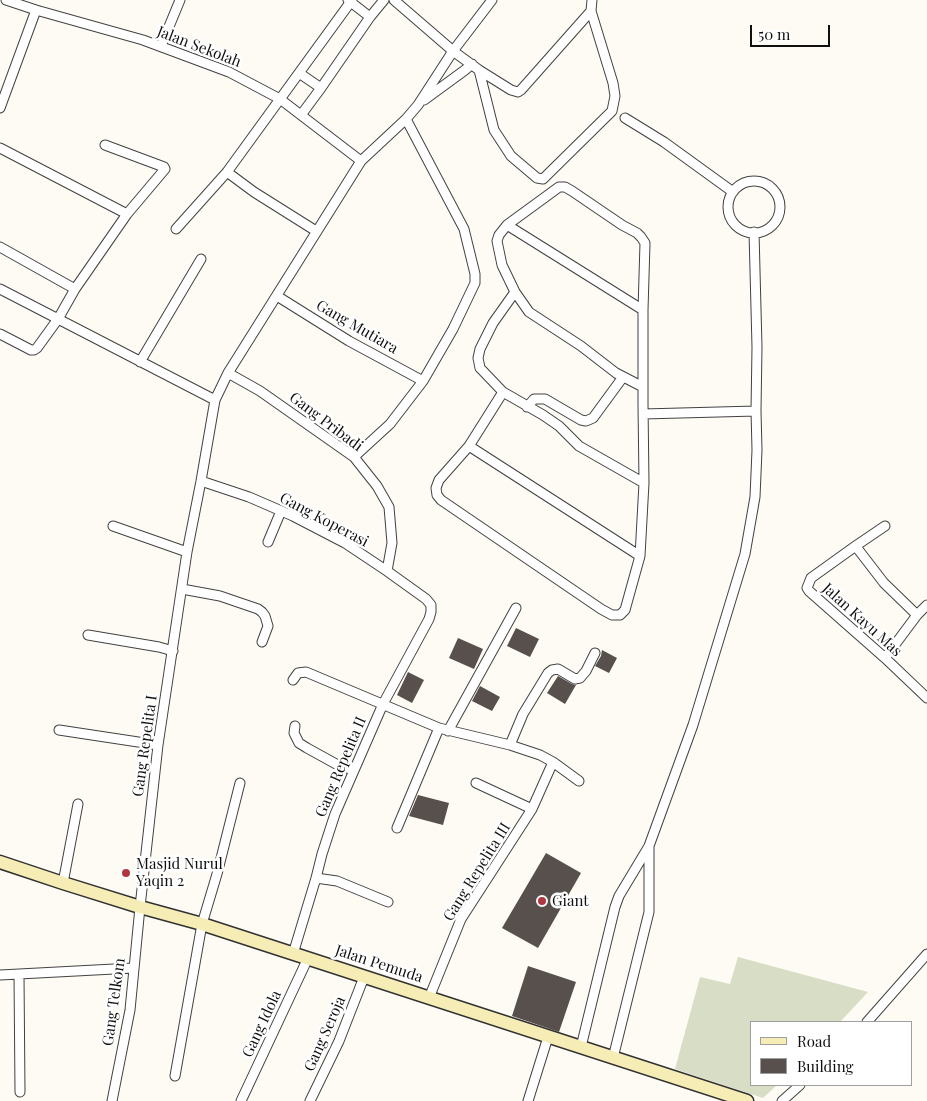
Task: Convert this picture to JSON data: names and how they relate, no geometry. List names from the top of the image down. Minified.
{"streets":{"main road":["Jalan Pemuda"],"street":["Jalan Sekolah","Gang Mutiara","Gang Pribadi","Gang Koperasi","Jalan Kayu Mas","Gang Repelita I","Gang Repelita II","Gang Repelita III","Gang Telkom","Gang Idola","Gang Seroja"]},"crossings":[["Jalan Sekolah","Gang Repelita I"],["Gang Mutiara","Gang Repelita I"],["Gang Pribadi","Gang Koperasi"],["Gang Pribadi","Gang Repelita I"],["Gang Koperasi","Gang Repelita I"],["Gang Koperasi","Gang Repelita II"],["Gang Repelita I","Jalan Pemuda"],["Gang Repelita I","Gang Telkom"],["Gang Repelita II","Jalan Pemuda"],["Gang Repelita III","Jalan Pemuda"],["Jalan Pemuda","Gang Telkom"],["Jalan Pemuda","Gang Idola"],["Jalan Pemuda","Gang Seroja"]],"places":["Masjid Nurul Yaqin 2","Giant"],"legend":["Road","Building"],"scale_bar":"50 m"}
